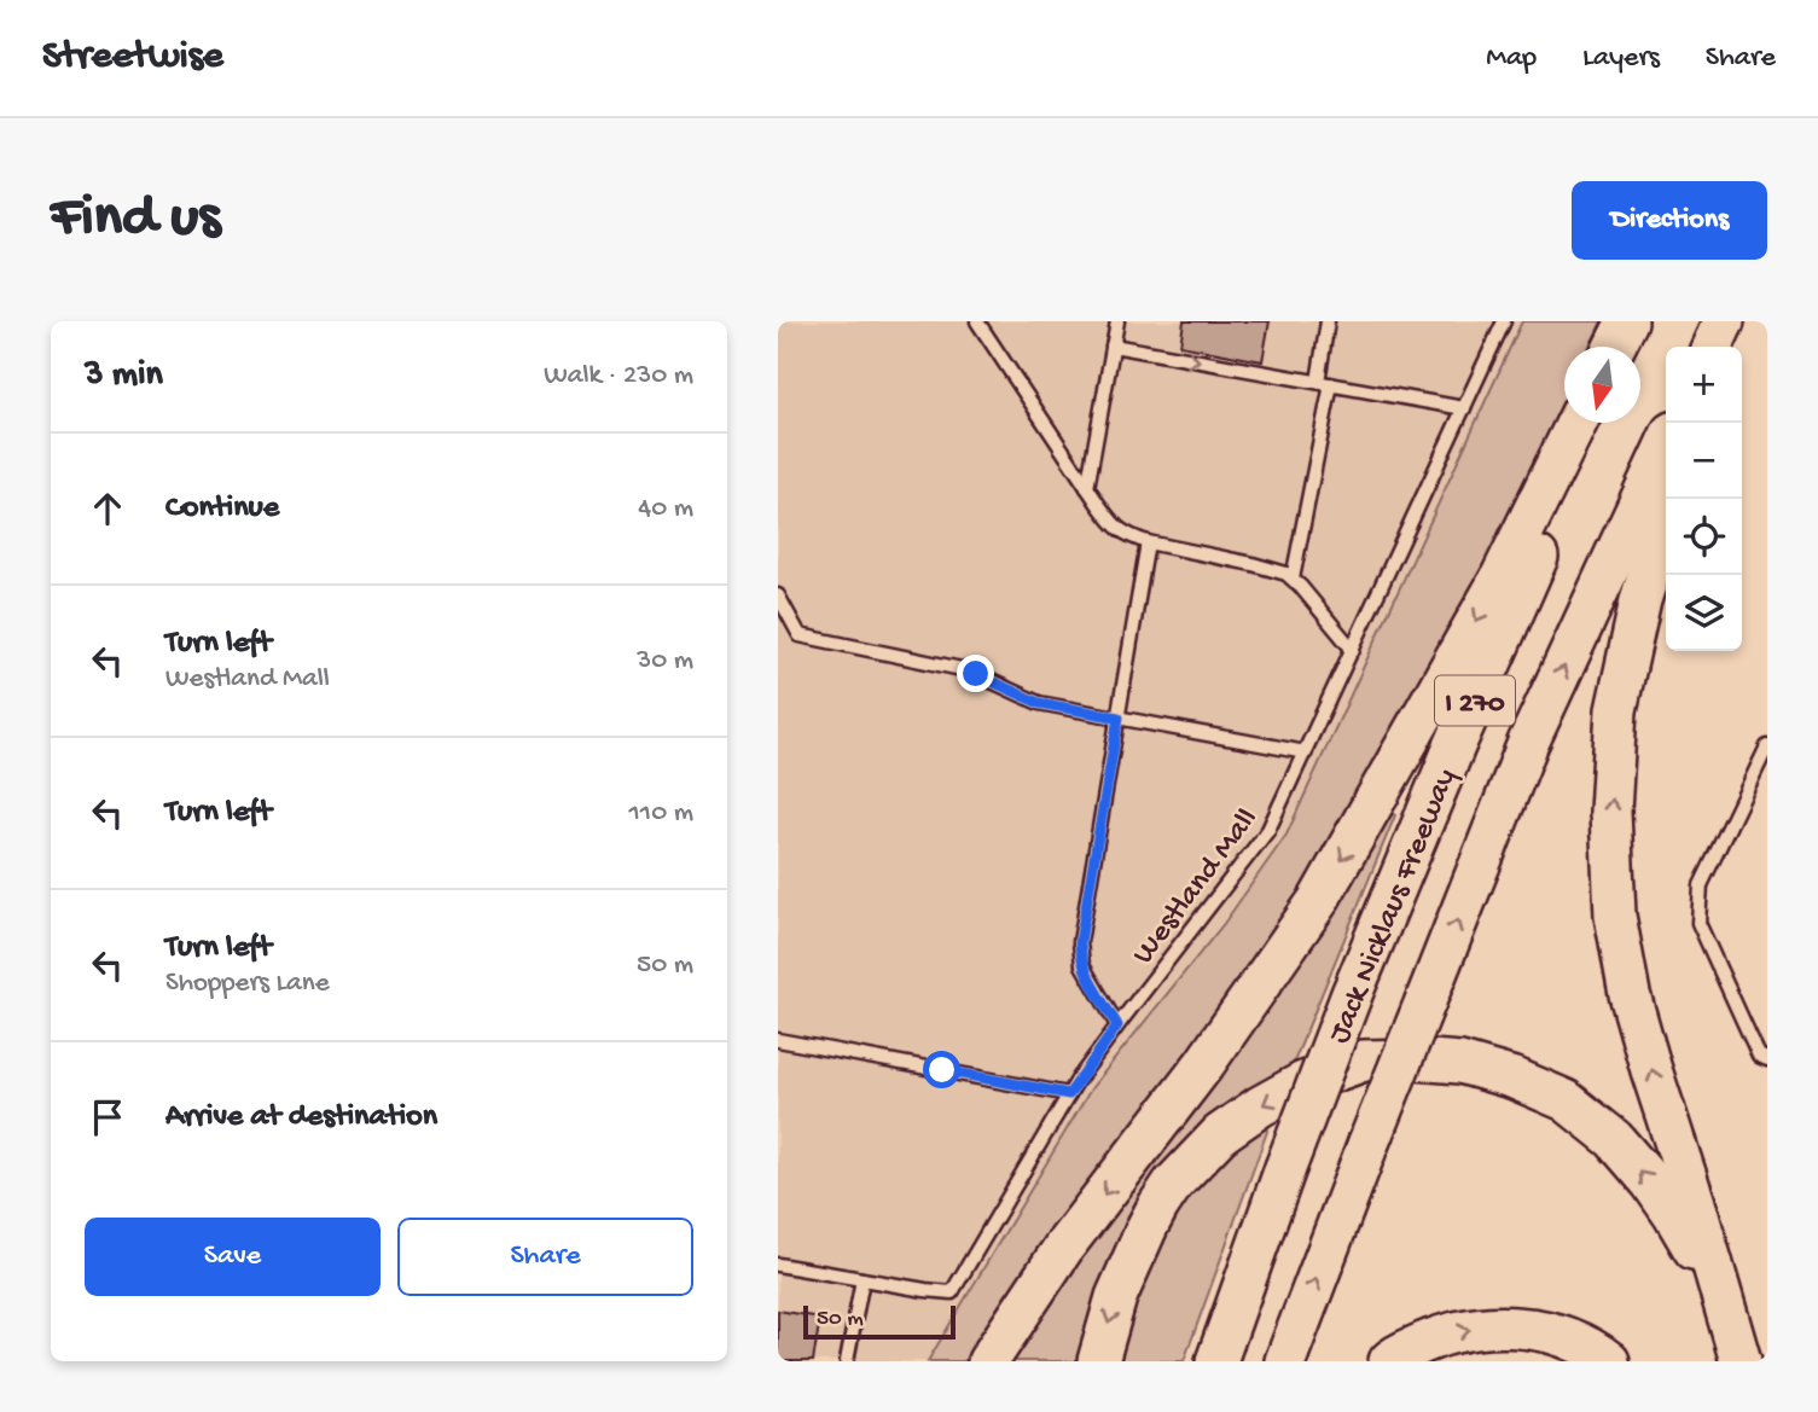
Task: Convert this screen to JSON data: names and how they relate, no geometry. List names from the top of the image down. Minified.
{"streets":{"highway":["I 270","Jack Nicklaus Freeway"],"lane":["Westland Mall"]},"scale_bar":"50 m","north":"bottom","page":{"header":"Streetwise","nav":["Map","Layers","Share"],"buttons":["Directions",["Save","Share"]],"title":"Find us","heading":["3 min","Walk · 230 m"],"map_buttons":["+","−"],"list":[["Continue","40 m"],["Turn left","Westland Mall","30 m"],["Turn left","110 m"],["Turn left","Shoppers Lane","50 m"],"Arrive at destination"],"scale":"50 m"}}
